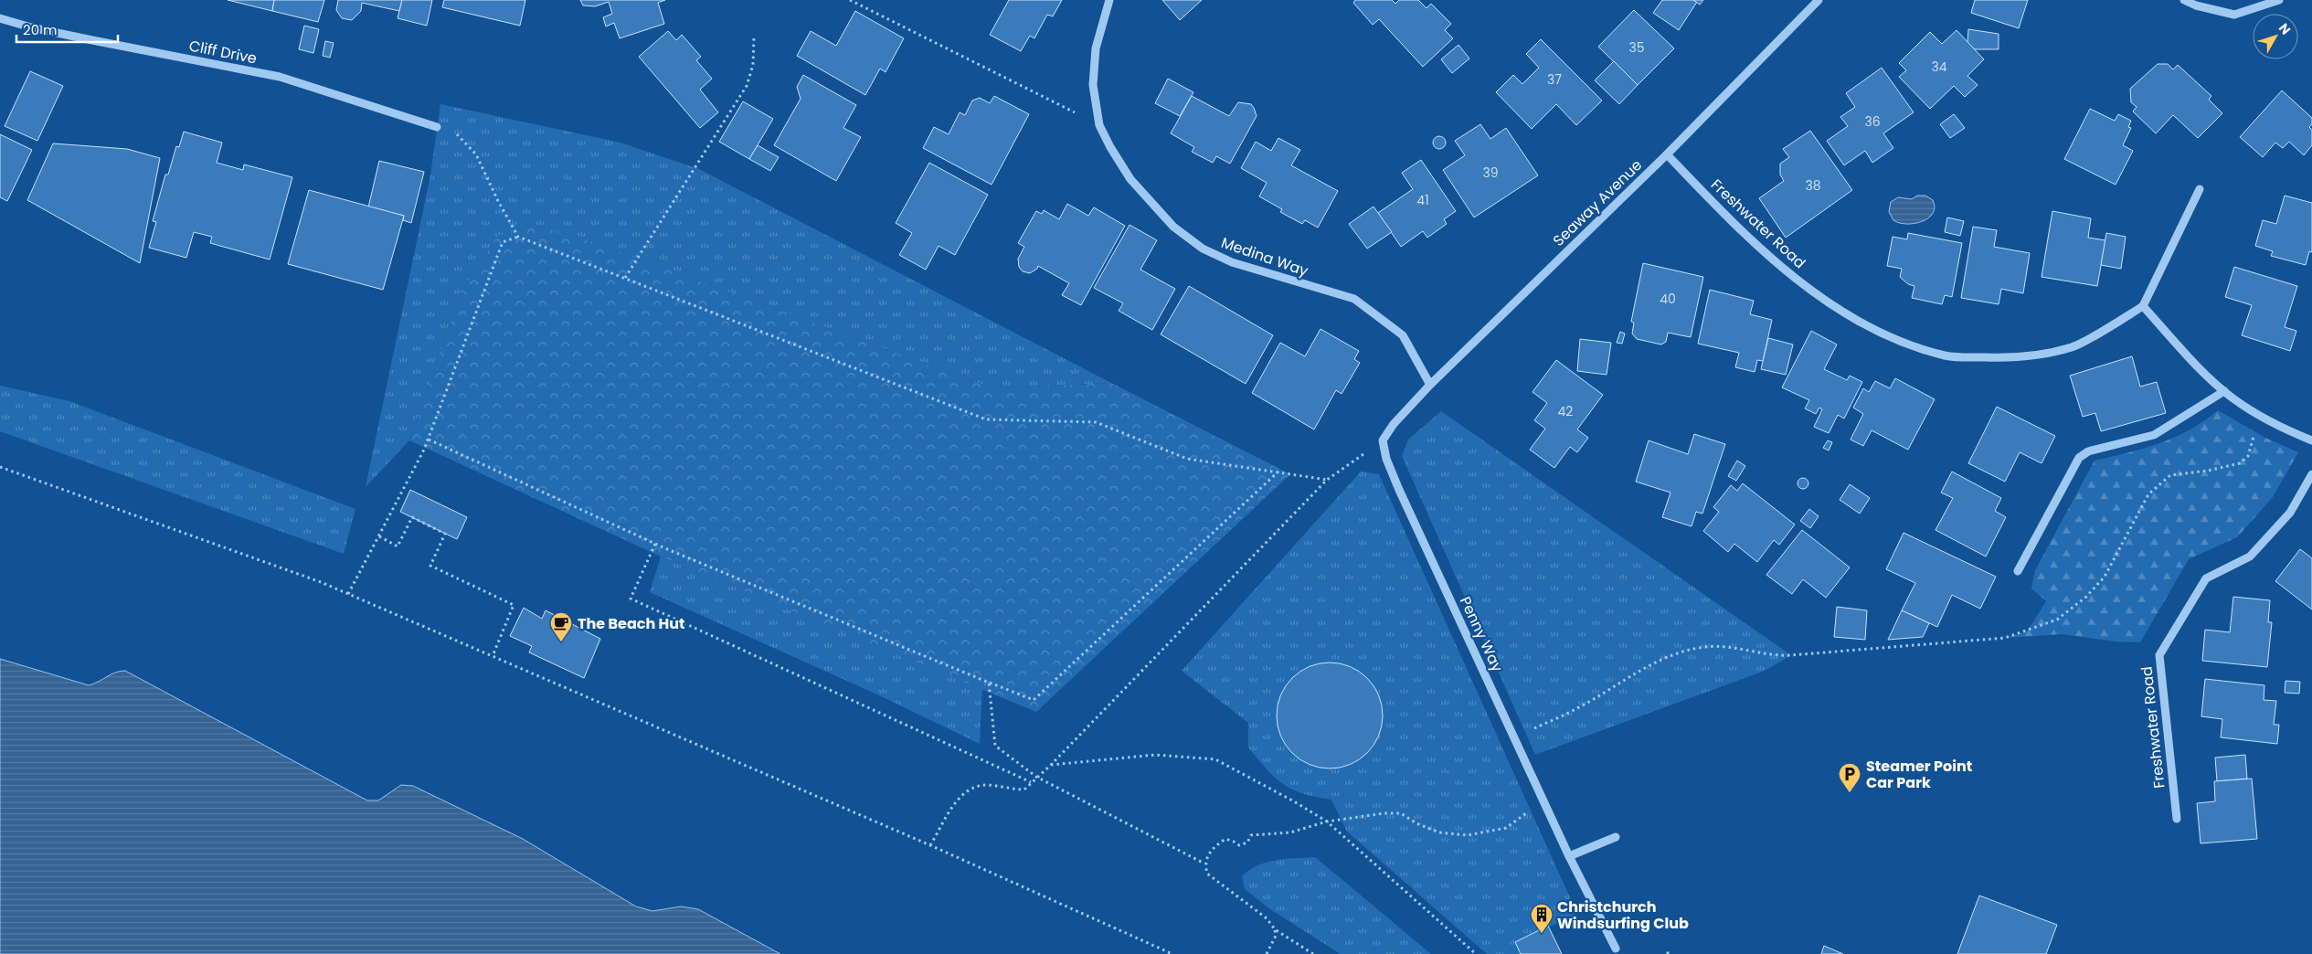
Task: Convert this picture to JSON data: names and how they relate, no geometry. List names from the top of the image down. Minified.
{"streets":{"street":["Cliff Drive","Seaway Avenue","Freshwater Road","Medina Way","Penny Way"]},"crossings":[["Seaway Avenue","Freshwater Road"],["Seaway Avenue","Medina Way"],["Seaway Avenue","Penny Way"]],"places":{"cafe":["The Beach Hut"],"parking":["Steamer Point Car Park"],"building":["Christchurch Windsurfing Club"]},"house_numbers":["35","34","37","36","39","38","41","40","42"],"scale_bar":"20 m","north":"top right"}
